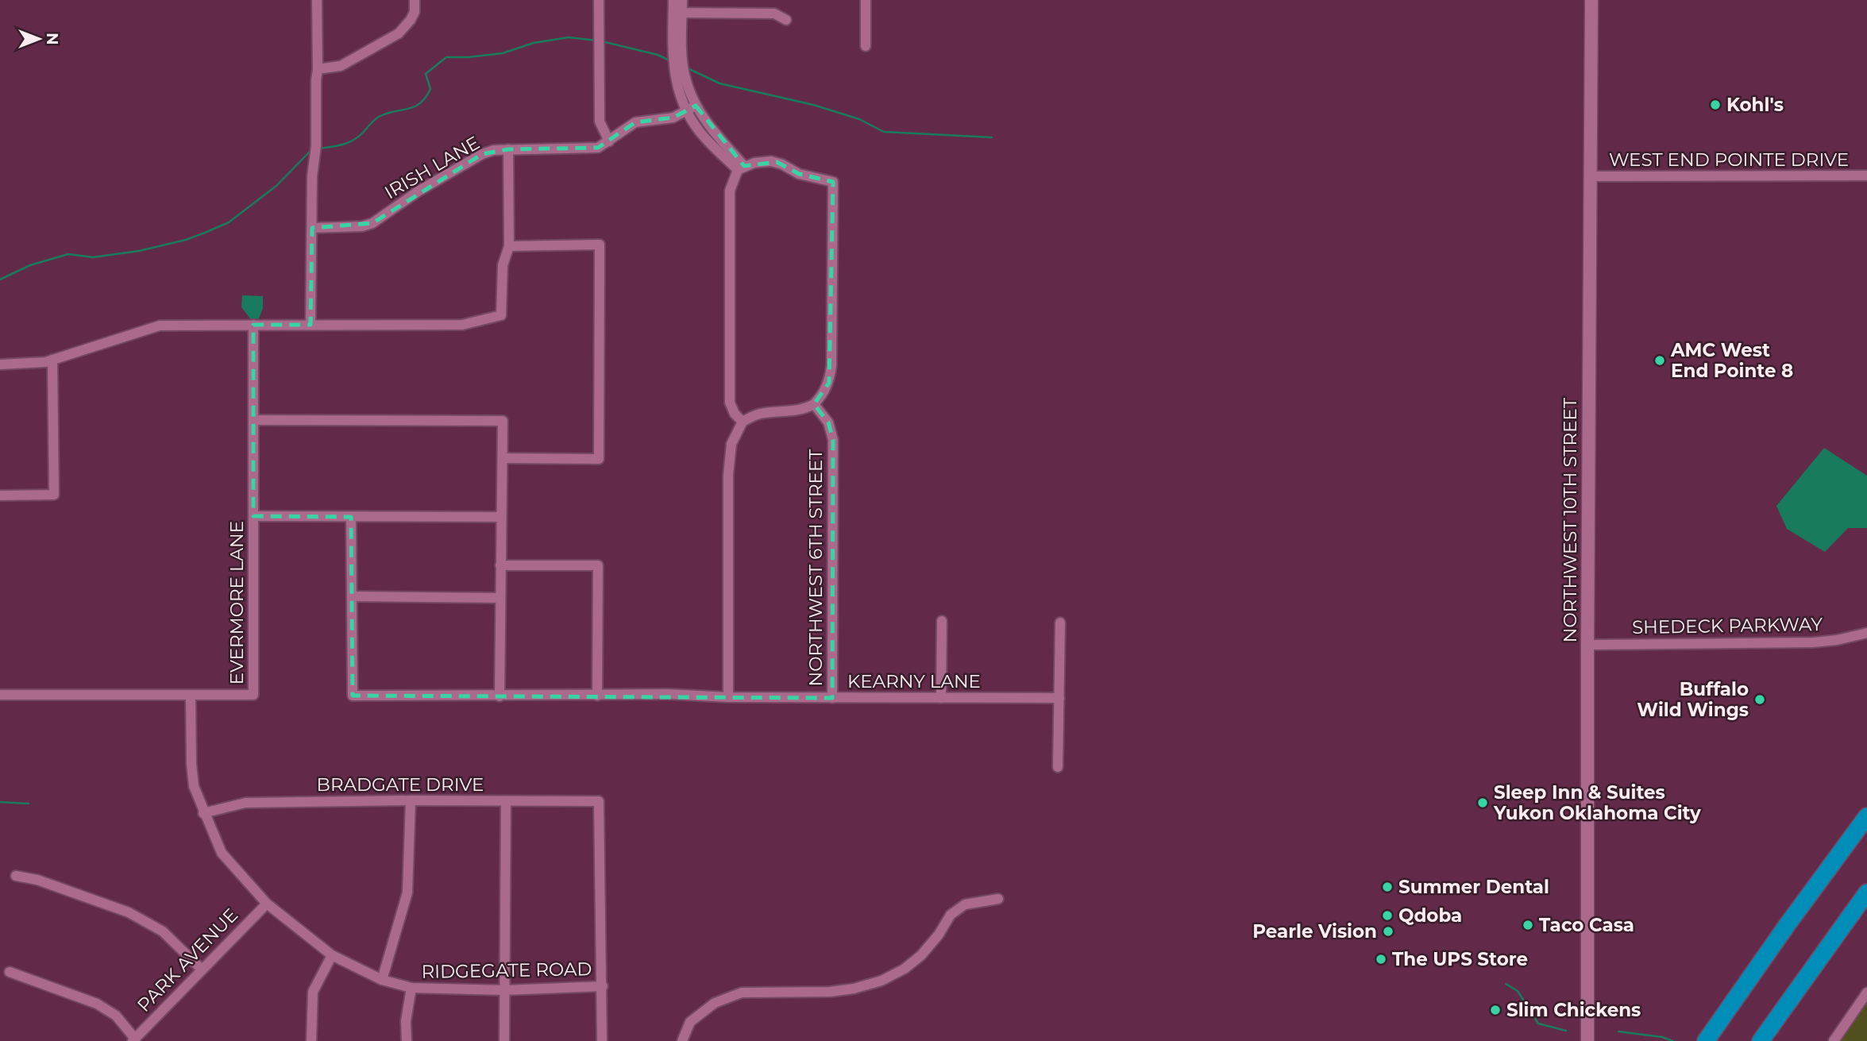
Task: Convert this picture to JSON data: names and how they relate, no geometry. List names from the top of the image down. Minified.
{"streets":{"main road":["NORTHWEST 10TH STREET"],"street":["WEST END POINTE DRIVE","IRISH LANE","NORTHWEST 6TH STREET","EVERMORE LANE","SHEDECK PARKWAY","KEARNY LANE","BRADGATE DRIVE","PARK AVENUE","RIDGEGATE ROAD"]},"crossings":[["WEST END POINTE DRIVE","NORTHWEST 10TH STREET"],["NORTHWEST 10TH STREET","SHEDECK PARKWAY"],["NORTHWEST 6TH STREET","KEARNY LANE"],["EVERMORE LANE","RIDGEGATE ROAD"],["BRADGATE DRIVE","RIDGEGATE ROAD"],["PARK AVENUE","RIDGEGATE ROAD"]],"places":["Kohl's","AMC West End Pointe 8","Buffalo Wild Wings","Sleep Inn & Suites Yukon Oklahoma City","Summer Dental","Qdoba","Taco Casa","Pearle Vision","The UPS Store","Slim Chickens"],"north":"right"}
